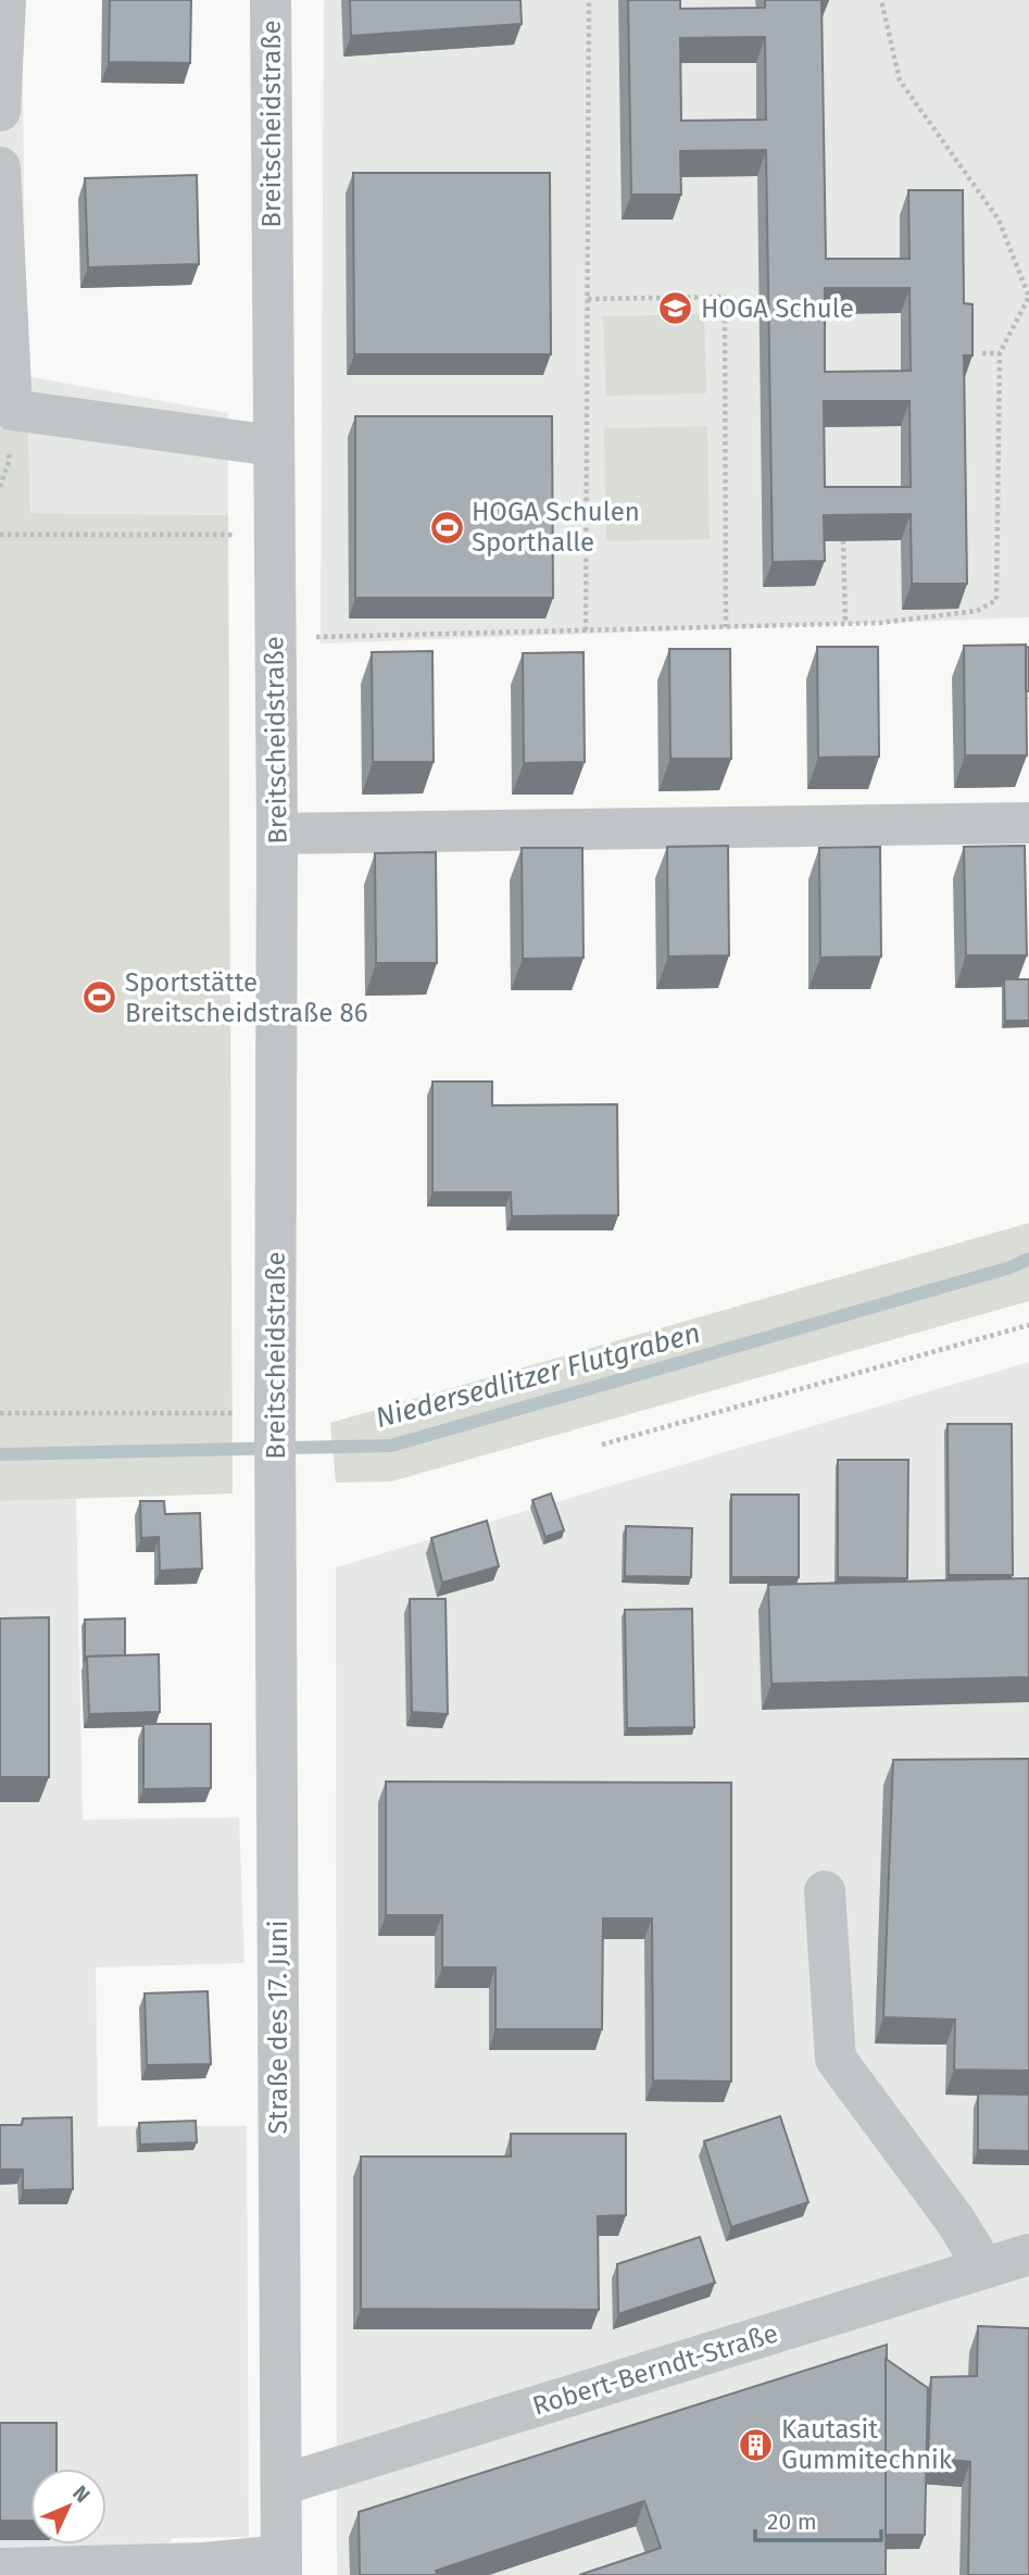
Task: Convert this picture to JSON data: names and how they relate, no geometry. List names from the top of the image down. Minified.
{"streets":{"street":["Breitscheidstraße","Straße des 17. Juni","Robert-Berndt-Straße"]},"crossings":[["Breitscheidstraße","Straße des 17. Juni"],["Straße des 17. Juni","Robert-Berndt-Straße"]],"water":["Niedersedlitzer Flutgraben"],"places":{"school or university":["HOGA Schule"],"sports":["HOGA Schulen Sporthalle","Sportstätte Breitscheidstraße 86"],"building":["Kautasit Gummitechnik"]},"scale_bar":"20 m","north":"top right"}
